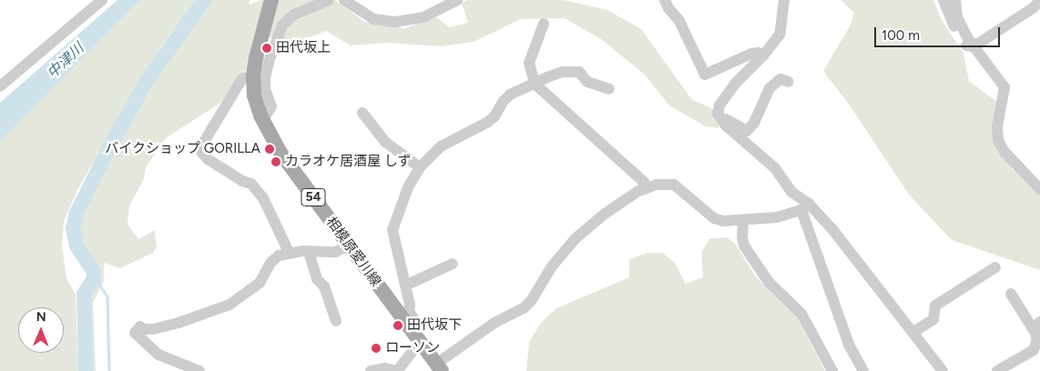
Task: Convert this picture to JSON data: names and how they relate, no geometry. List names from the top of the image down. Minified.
{"streets":{"main road":["54","相模原愛川線"]},"water":["中津川"],"places":["田代坂上","バイクショップ GORILLA","カラオケ居酒屋 しず","田代坂下","ローソン"],"scale_bar":"100 m","north":"top"}
